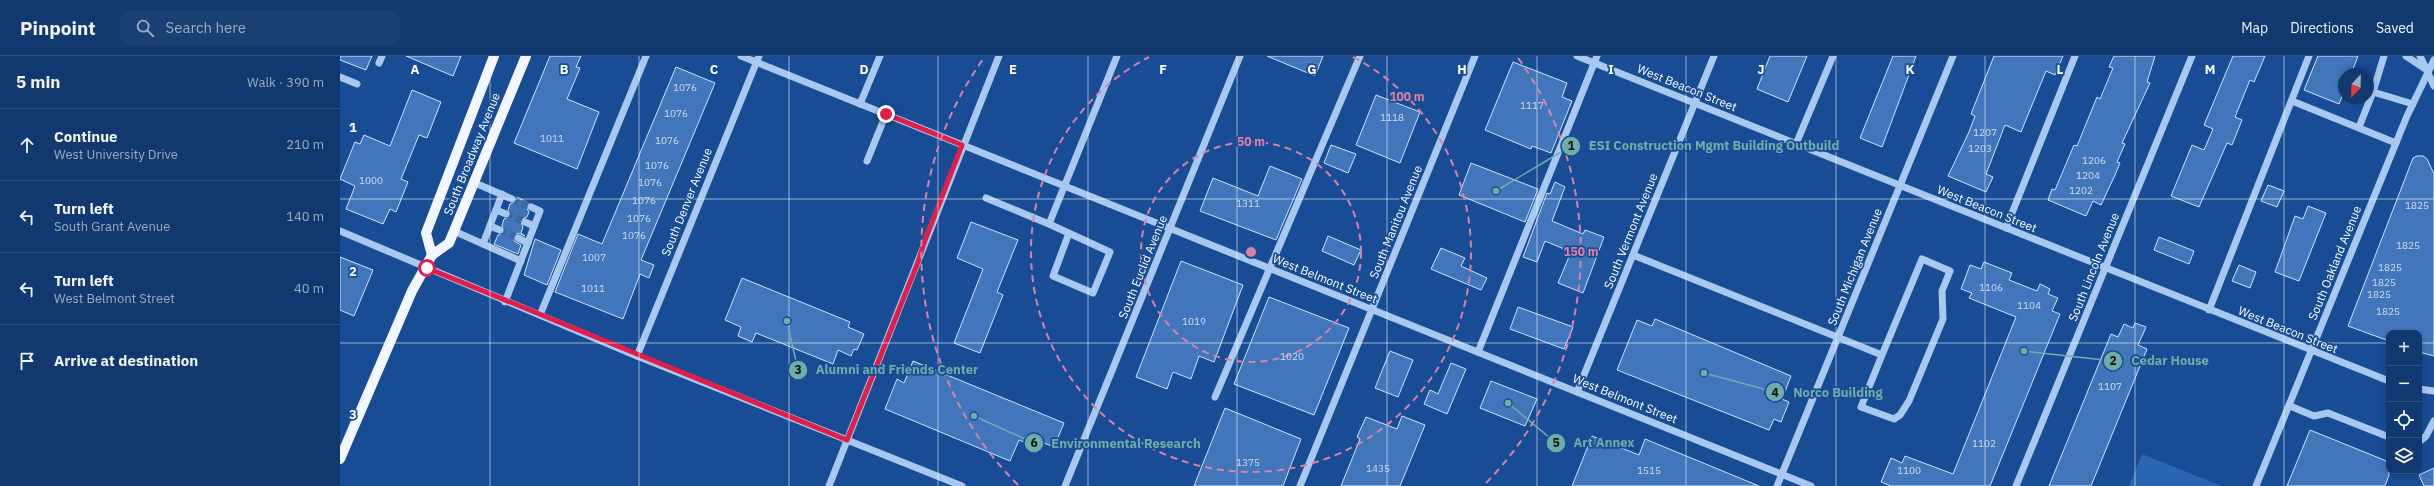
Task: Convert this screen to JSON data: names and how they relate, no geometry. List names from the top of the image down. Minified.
{"streets":{"main road":["South Broadway Avenue"],"street":["West Beacon Street","South Denver Avenue","South Manitou Avenue","South Vermont Avenue","South Oakland Avenue","South Euclid Avenue","South Michigan Avenue","South Lincoln Avenue","West Belmont Street"]},"crossings":[["West Beacon Street","South Vermont Avenue"],["West Beacon Street","South Oakland Avenue"],["West Beacon Street","South Michigan Avenue"],["West Beacon Street","South Lincoln Avenue"],["South Denver Avenue","West Belmont Street"],["South Manitou Avenue","West Belmont Street"],["South Vermont Avenue","West Belmont Street"],["South Euclid Avenue","West Belmont Street"],["South Michigan Avenue","West Belmont Street"]],"places":["ESI Construction Mgmt Building Outbuild","Alumni and Friends Center","Cedar House","Norco Building","Art Annex","Environmental Research"],"house_numbers":["1076","1117","1076","1118","1207","1011","1076","1203","1206","1076","1204","1000","1076","1202","1076","1311","1825","1076","1076","1825","1007","1825","1825","1106","1011","1825","1104","1825","1019","1020","1107","1102","1375","1435","1515","1100"],"north":"bottom","page":{"header":"Pinpoint","search":"Search here","nav":["Map","Directions","Saved"],"heading":["5 min","Walk · 390 m"],"list":[["Continue","West University Drive","210 m"],["Turn left","South Grant Avenue","140 m"],["Turn left","West Belmont Street","40 m"],"Arrive at destination"],"map_buttons":["+","−"]},"grid":{"columns":["A","B","C","D","E","F","G","H","I","J","K","L","M"],"rows":["1","2","3"]},"rings":["100 m","50 m","150 m"]}
